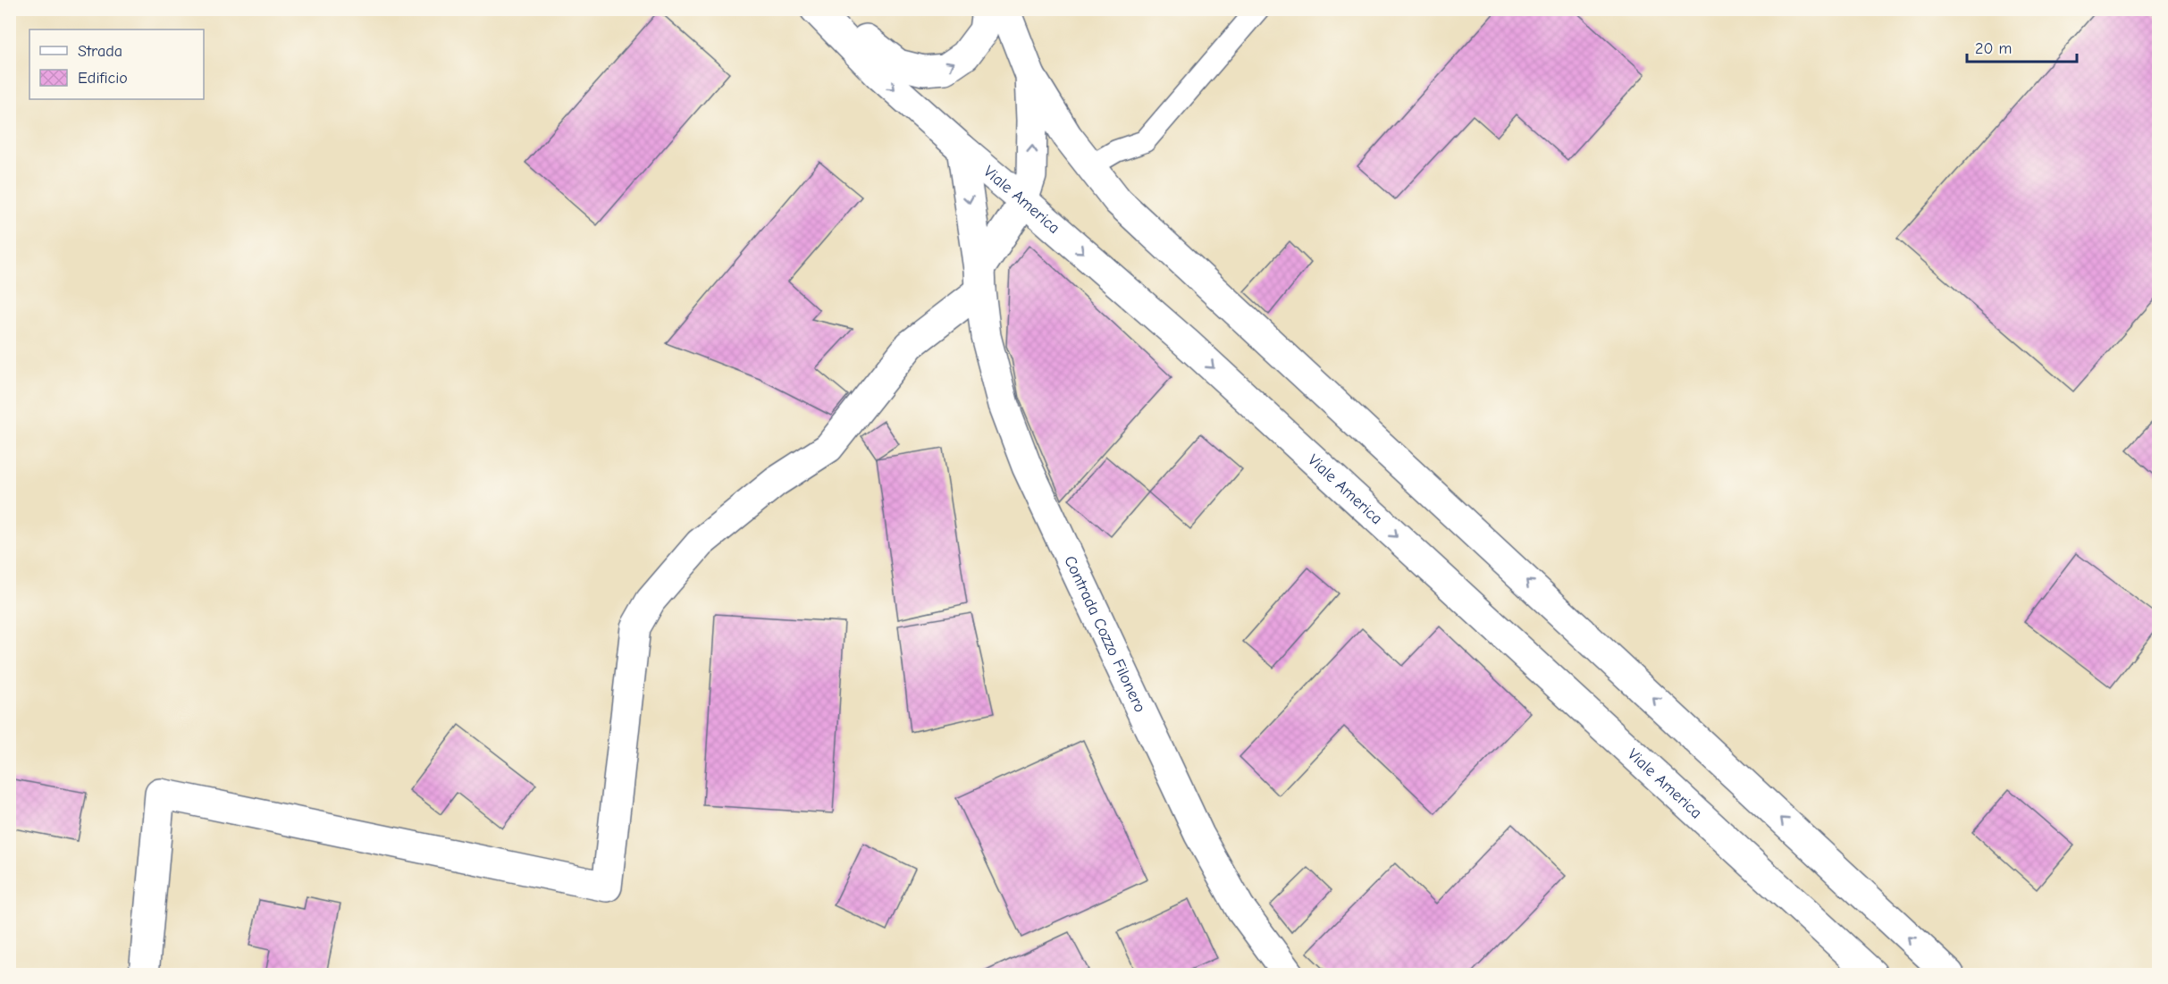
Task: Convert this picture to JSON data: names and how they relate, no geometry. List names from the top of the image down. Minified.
{"streets":{"main road":["Viale America","Contrada Cozzo Filonero"]},"crossings":[["Viale America","Contrada Cozzo Filonero"]],"legend":["Strada","Edificio"],"scale_bar":"20 m"}
